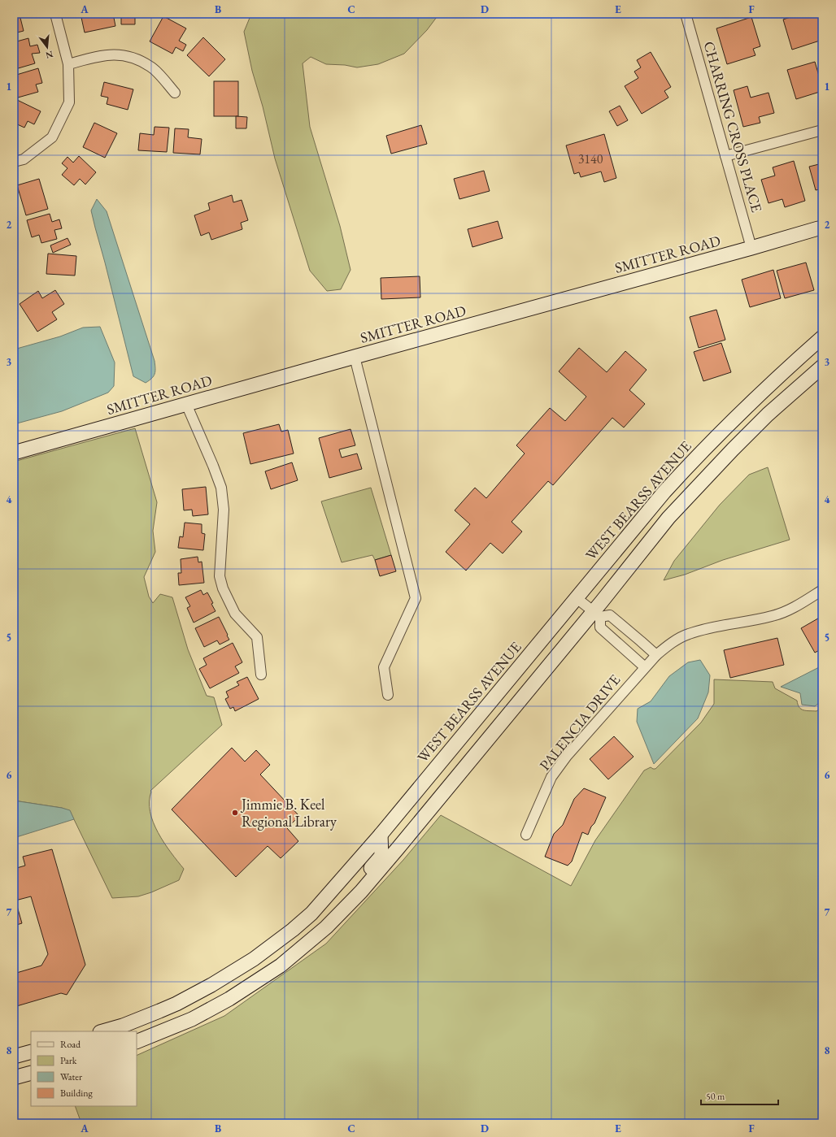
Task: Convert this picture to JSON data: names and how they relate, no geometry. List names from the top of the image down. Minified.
{"streets":{"main road":["SMITTER ROAD","WEST BEARSS AVENUE"],"street":["CHARRING CROSS PLACE","PALENCIA DRIVE"]},"crossings":[["CHARRING CROSS PLACE","SMITTER ROAD"]],"places":["Jimmie B. Keel Regional Library"],"house_numbers":["3140"],"legend":["Road","Park","Water","Building"],"scale_bar":"50 m","north":"bottom","grid":{"columns":["A","B","C","D","E","F"],"rows":["1","2","3","4","5","6","7","8"]}}
